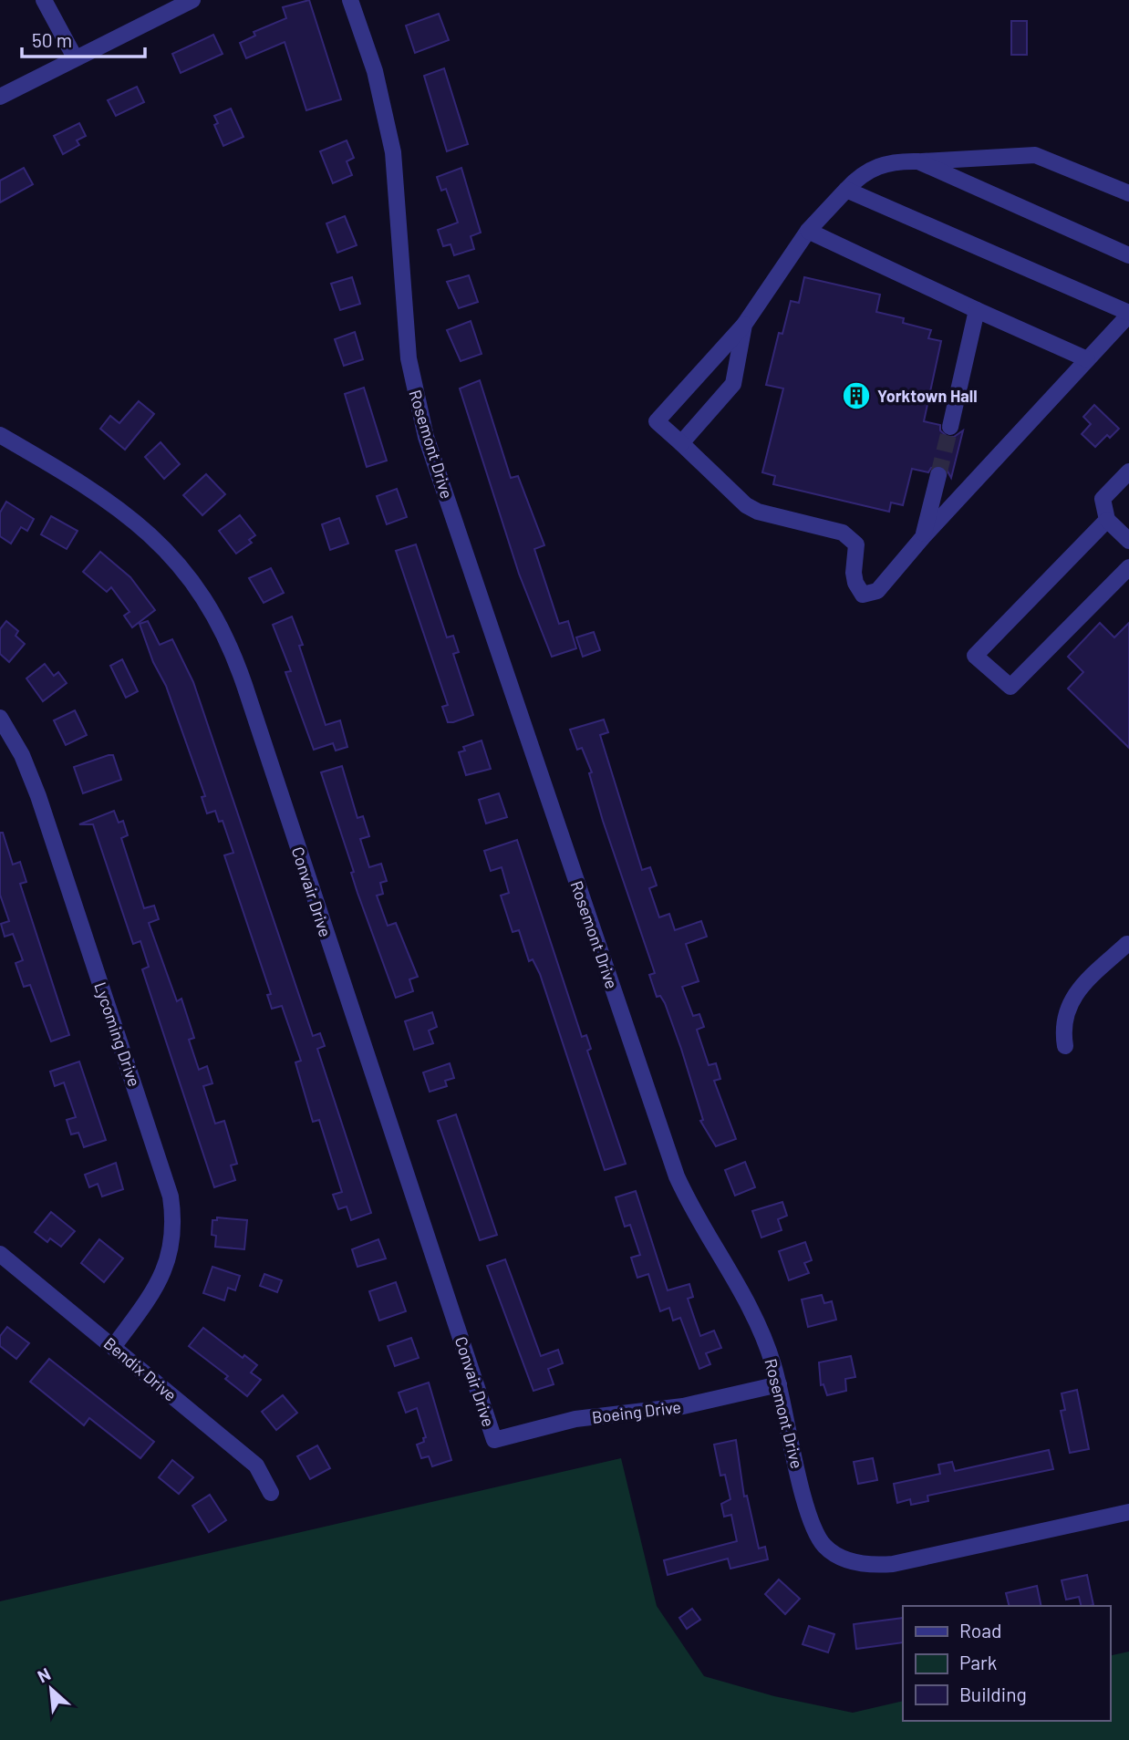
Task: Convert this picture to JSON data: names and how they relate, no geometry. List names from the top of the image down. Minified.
{"streets":{"street":["Rosemont Drive","Convair Drive","Lycoming Drive","Bendix Drive","Boeing Drive"]},"crossings":[["Rosemont Drive","Boeing Drive"],["Convair Drive","Boeing Drive"],["Lycoming Drive","Bendix Drive"]],"places":{"building":["Yorktown Hall"]},"legend":["Road","Park","Building"],"scale_bar":"50 m","north":"top left"}
